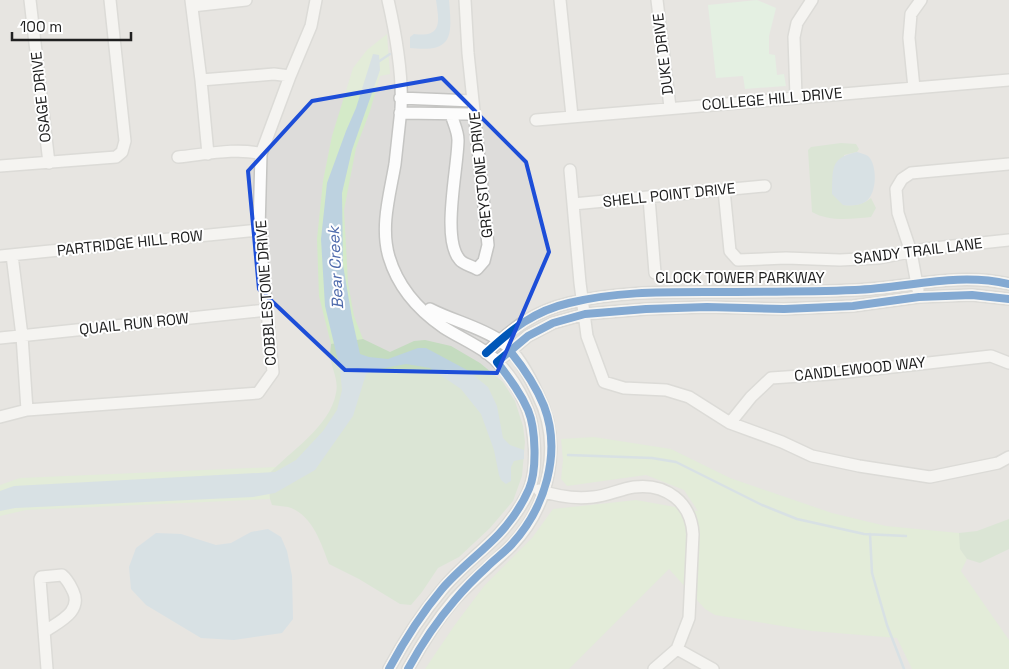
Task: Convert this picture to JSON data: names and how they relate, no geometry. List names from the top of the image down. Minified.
{"streets":{"street":["DUKE DRIVE","OSAGE DRIVE","COLLEGE HILL DRIVE","GREYSTONE DRIVE","SHELL POINT DRIVE","PARTRIDGE HILL ROW","SANDY TRAIL LANE","CLOCK TOWER PARKWAY","COBBLESTONE DRIVE","QUAIL RUN ROW","CANDLEWOOD WAY"]},"crossings":[["DUKE DRIVE","COLLEGE HILL DRIVE"],["SHELL POINT DRIVE","SANDY TRAIL LANE"],["PARTRIDGE HILL ROW","COBBLESTONE DRIVE"],["COBBLESTONE DRIVE","QUAIL RUN ROW"]],"water":["Bear Creek"],"scale_bar":"100 m"}
